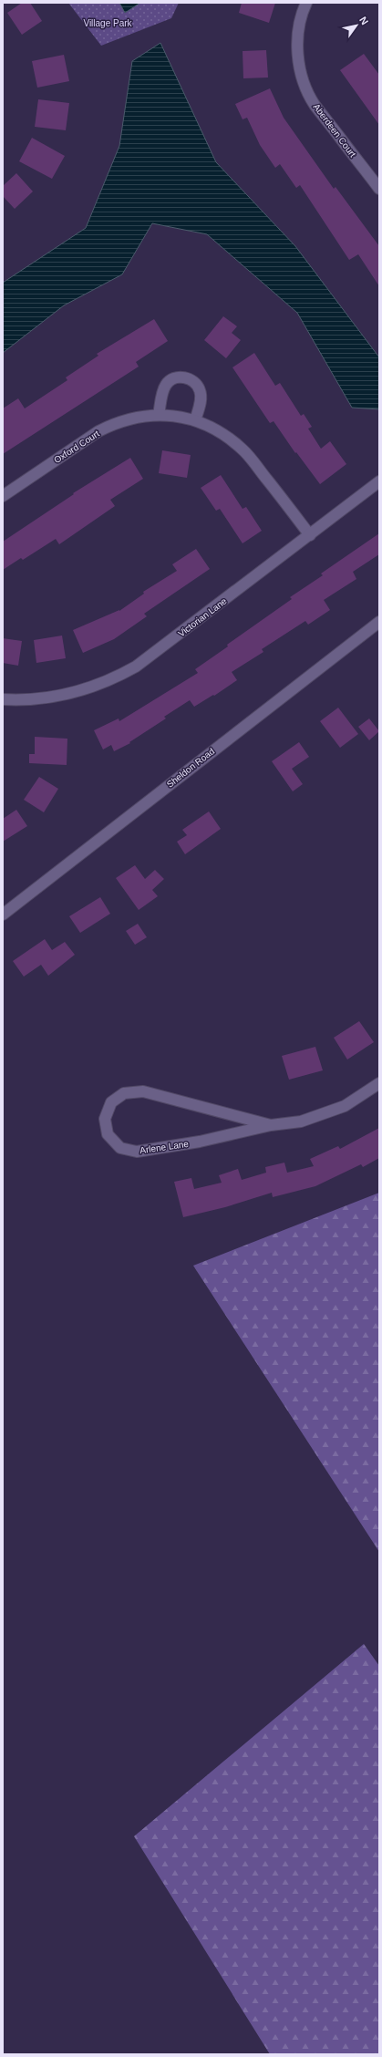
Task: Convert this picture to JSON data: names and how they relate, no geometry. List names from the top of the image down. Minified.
{"streets":{"street":["Aberdeen Court","Oxford Court","Victorian Lane","Sheldon Road","Arlene Lane"]},"crossings":[["Oxford Court","Victorian Lane"]],"parks":["Village Park"],"north":"top right"}
